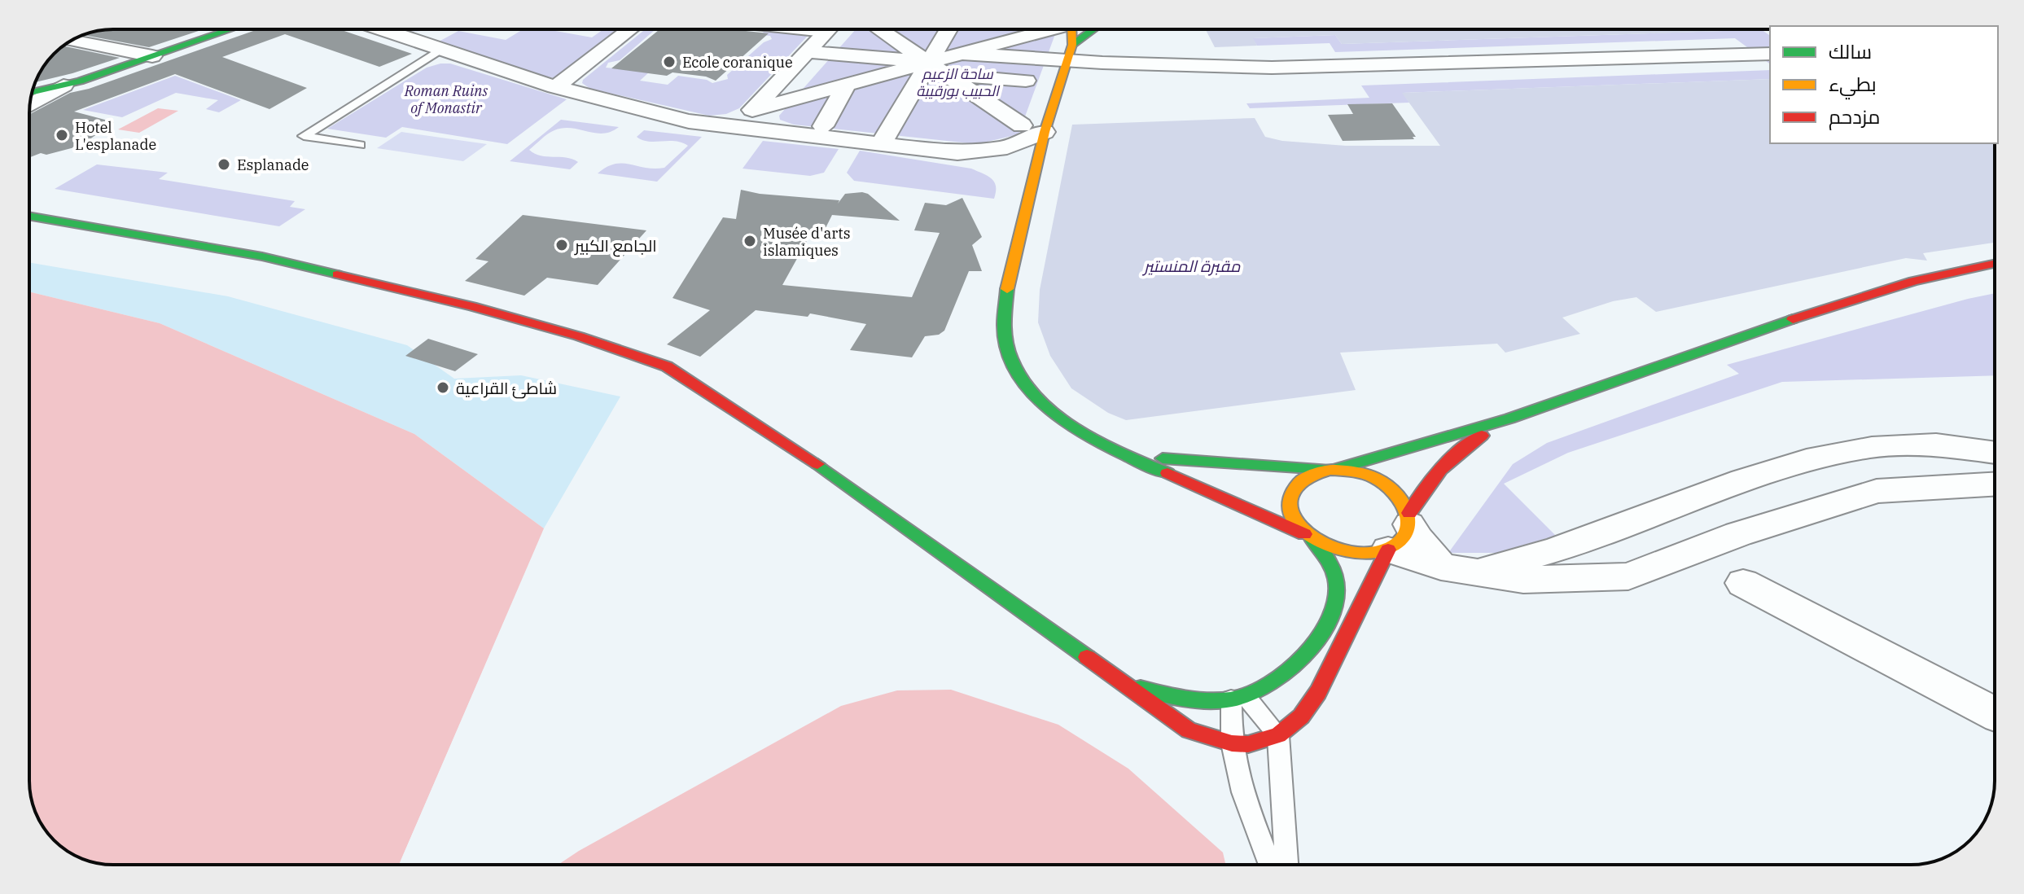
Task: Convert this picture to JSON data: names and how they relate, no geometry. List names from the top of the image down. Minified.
{"parks":["ساحة الزعيم الحبيب بورقيبة","Roman Ruins of Monastir","مقبرة المنستير"],"places":["Ecole coranique","Hotel L'esplanade","Esplanade","Musée d'arts islamiques","الجامع الكبير","شاطئ القراعية"],"legend":["سالك","بطيء","مزدحم"]}
